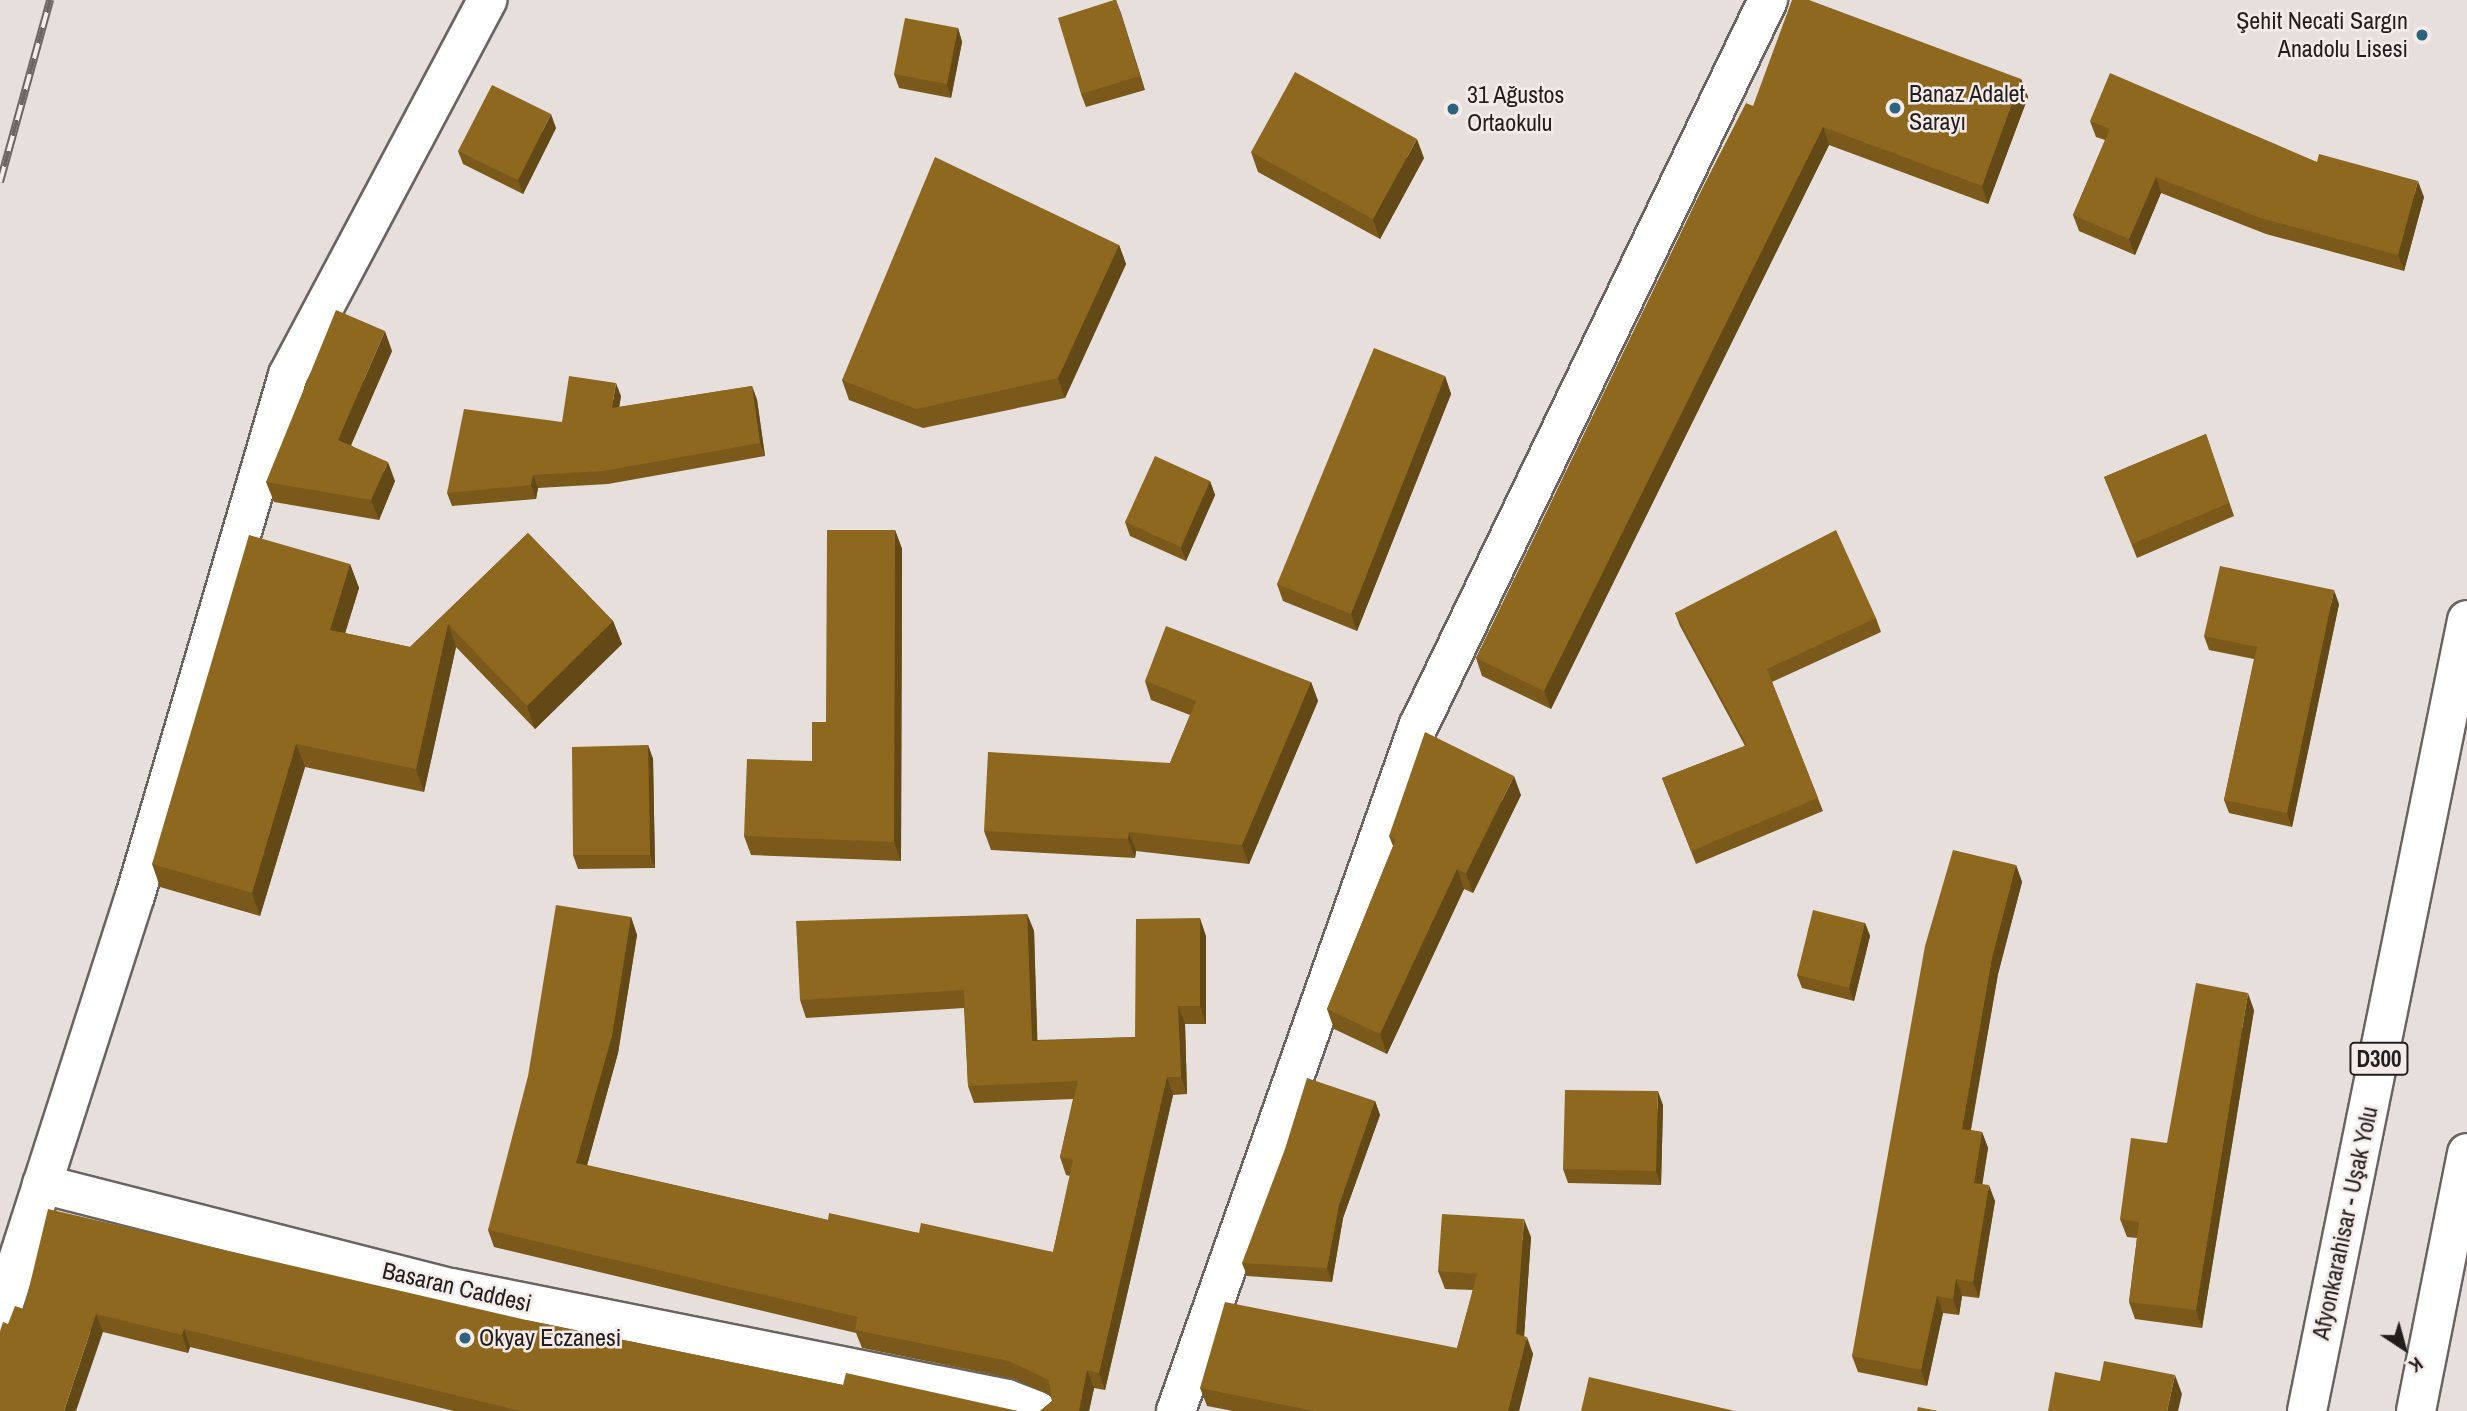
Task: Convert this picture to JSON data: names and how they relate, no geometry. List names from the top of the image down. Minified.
{"streets":{"main road":["D300","Afyonkarahisar - Uşak Yolu","Basaran Caddesi"]},"places":["Şehit Necati Sargın Anadolu Lisesi","Banaz Adalet Sarayı","31 Ağustos Ortaokulu","Okyay Eczanesi"],"north":"bottom right"}
